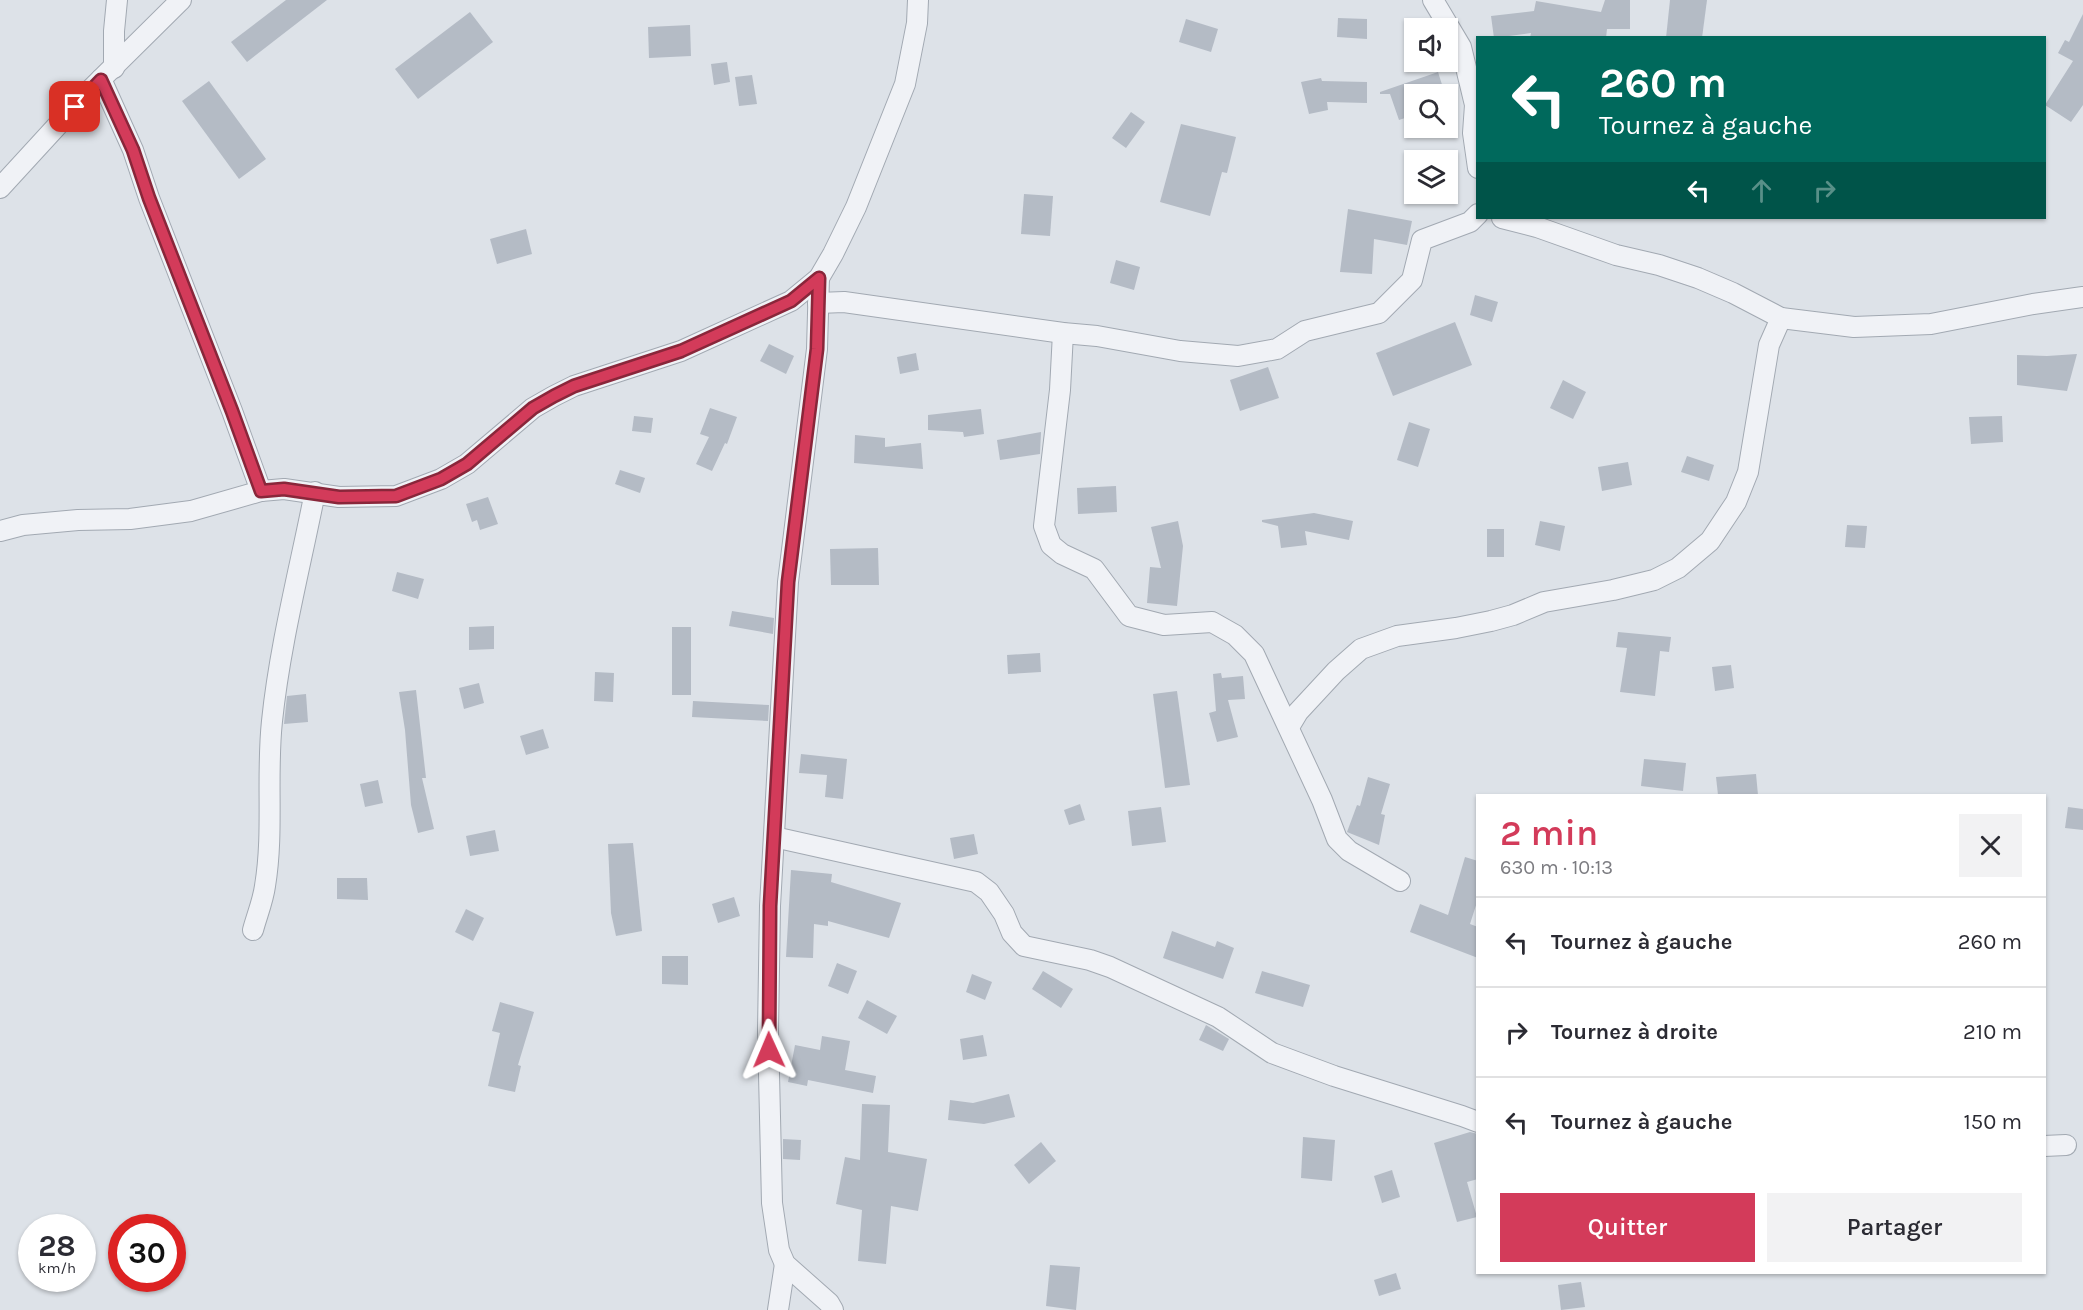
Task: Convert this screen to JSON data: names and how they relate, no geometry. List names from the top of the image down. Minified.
{"page":{"turn":["260 m","Tournez à gauche"],"heading":["2 min","630 m · 10:13"],"list":[{"name":"Tournez à gauche","value":"260 m"},{"name":"Tournez à droite","value":"210 m"},{"name":"Tournez à gauche","value":"150 m"}],"buttons":["Quitter","Partager"],"speed":"28 km/h","limit":"30"}}
